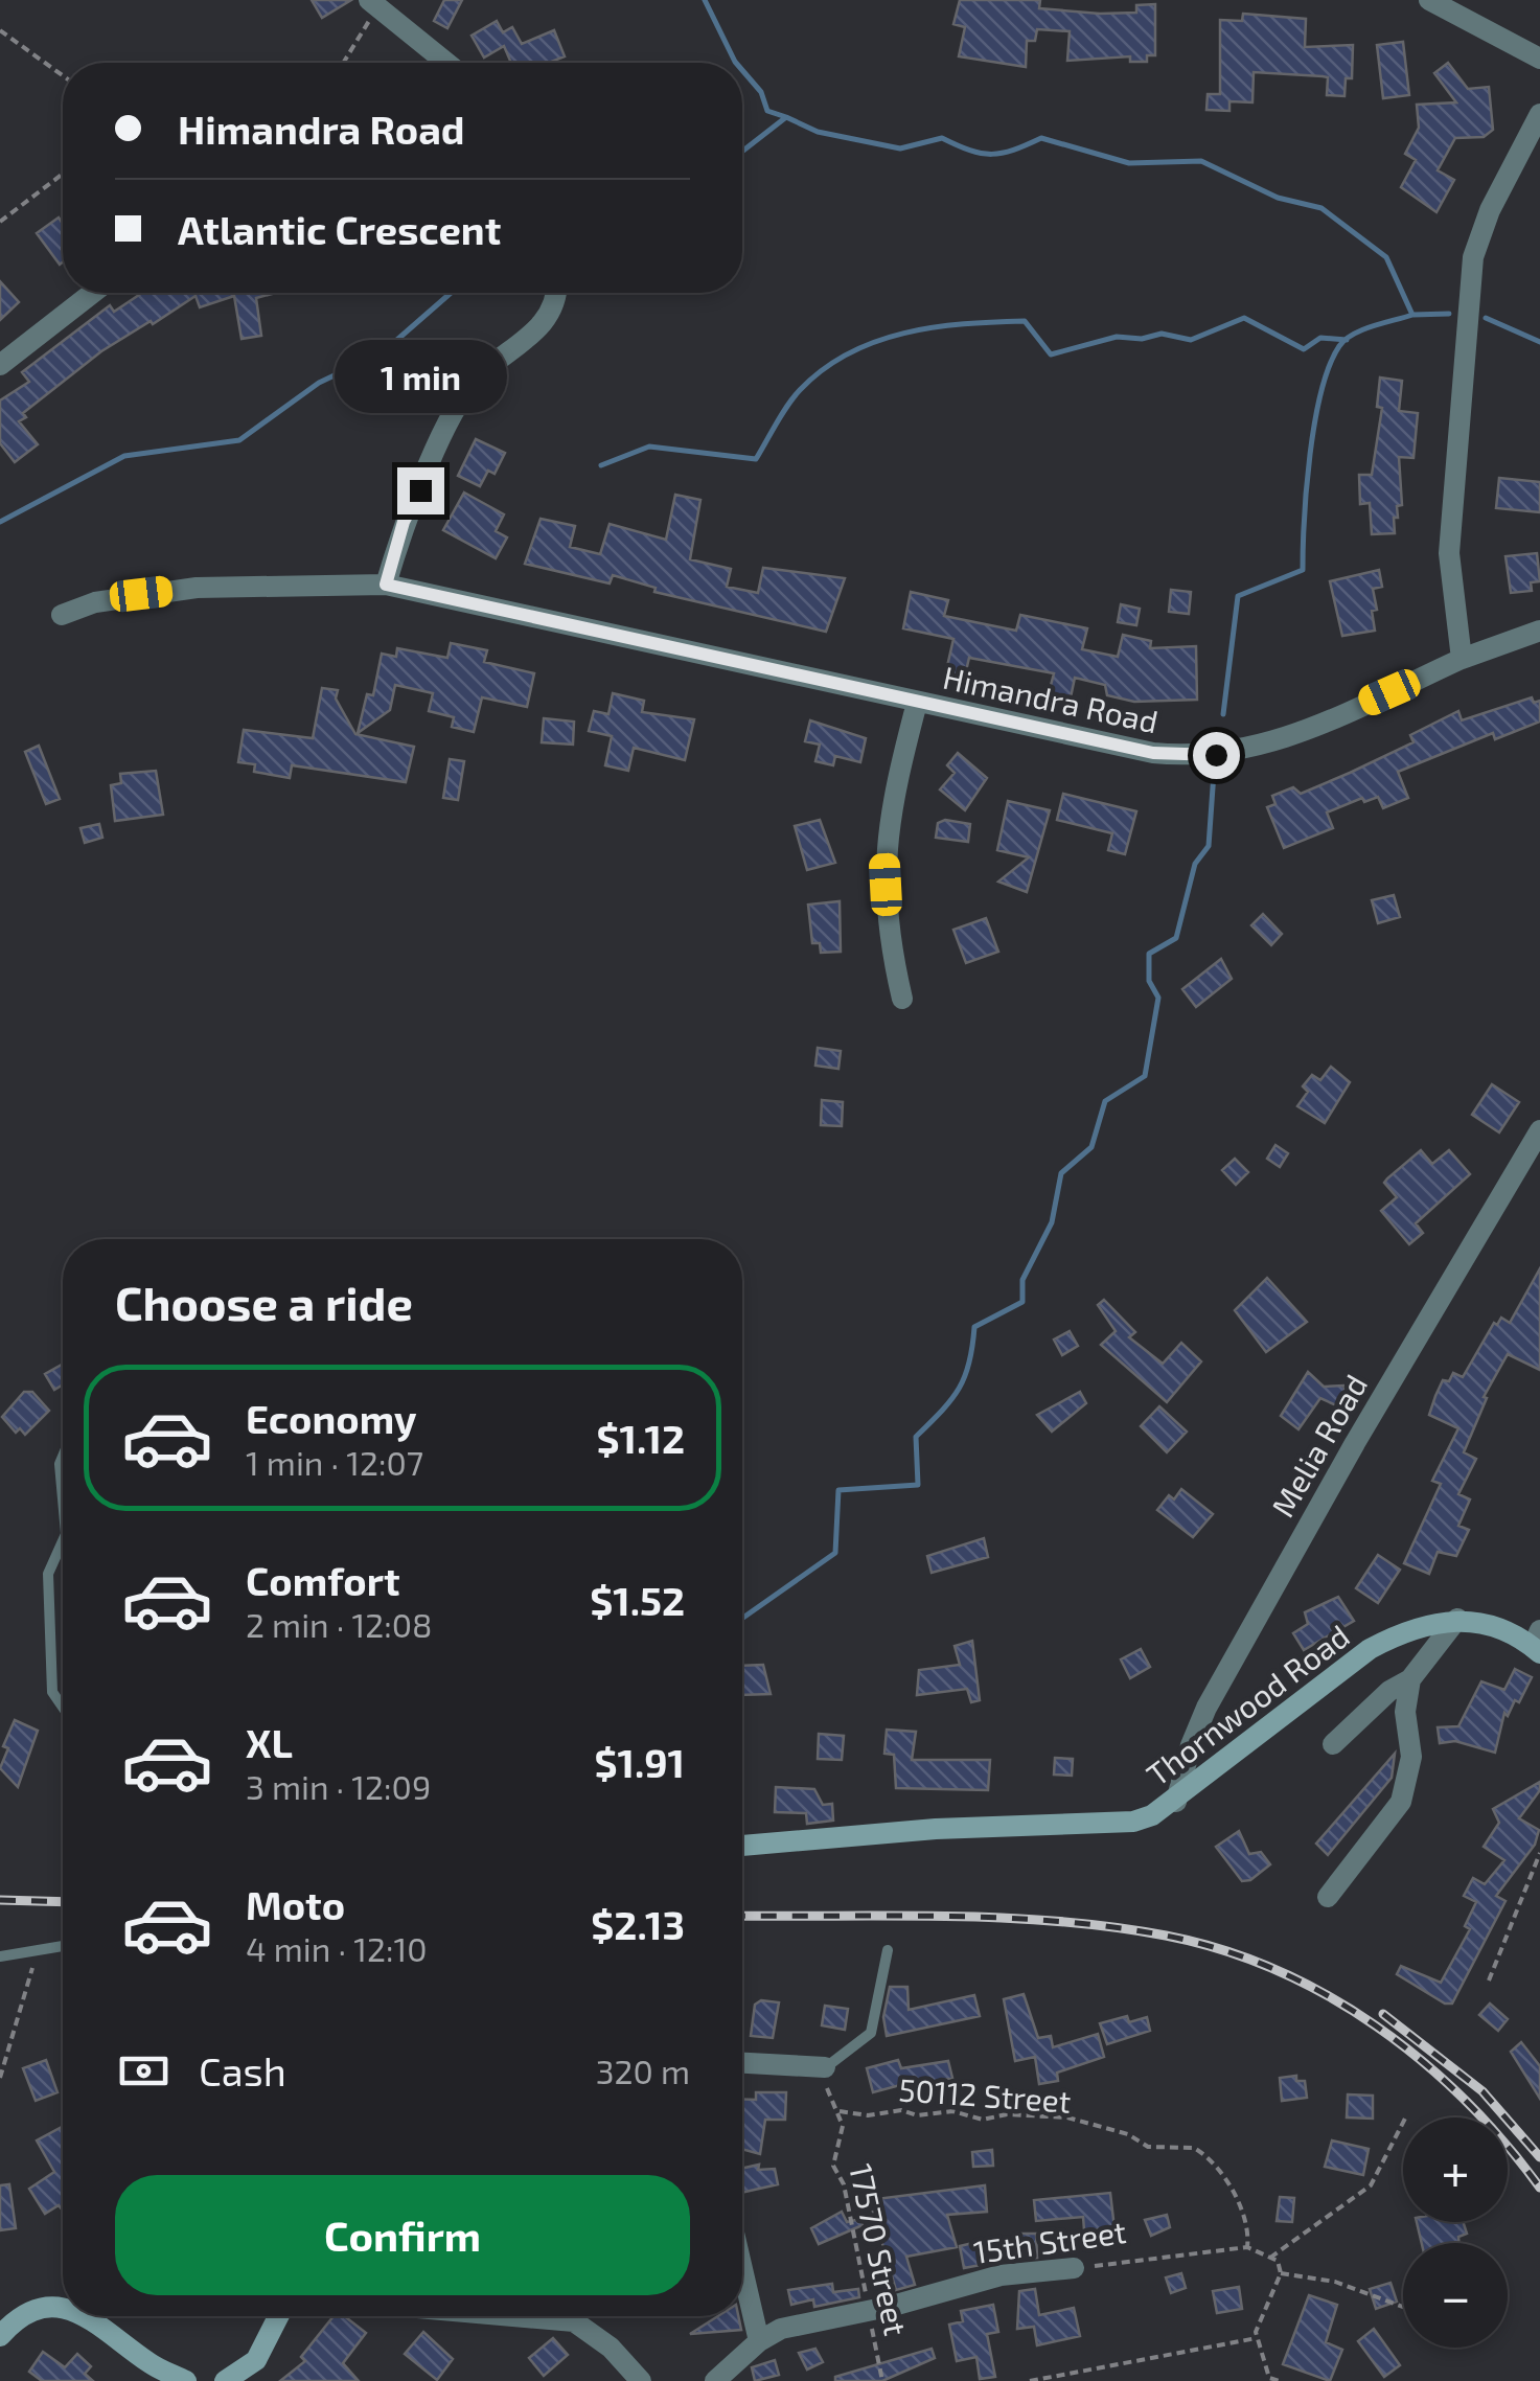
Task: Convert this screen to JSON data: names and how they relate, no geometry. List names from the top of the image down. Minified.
{"streets":{"street":["Himandra Road","Melia Road","Thornwood Road","15th Street"],"path":["50112 Street","17570 Street"]},"crossings":[["Melia Road","Thornwood Road"],["50112 Street","15th Street"],["50112 Street","17570 Street"],["15th Street","17570 Street"]],"page":{"banner":["Himandra Road","Atlantic Crescent"],"bubble":"1 min","heading":"Choose a ride","list":[{"name":"Economy","note":"1 min · 12:07","value":"$1.12"},{"name":"Comfort","note":"2 min · 12:08","value":"$1.52"},{"name":"XL","note":"3 min · 12:09","value":"$1.91"},{"name":"Moto","note":"4 min · 12:10","value":"$2.13"}],"pay":["Cash","320 m"],"map_buttons":["+","−"],"buttons":"Confirm"}}
